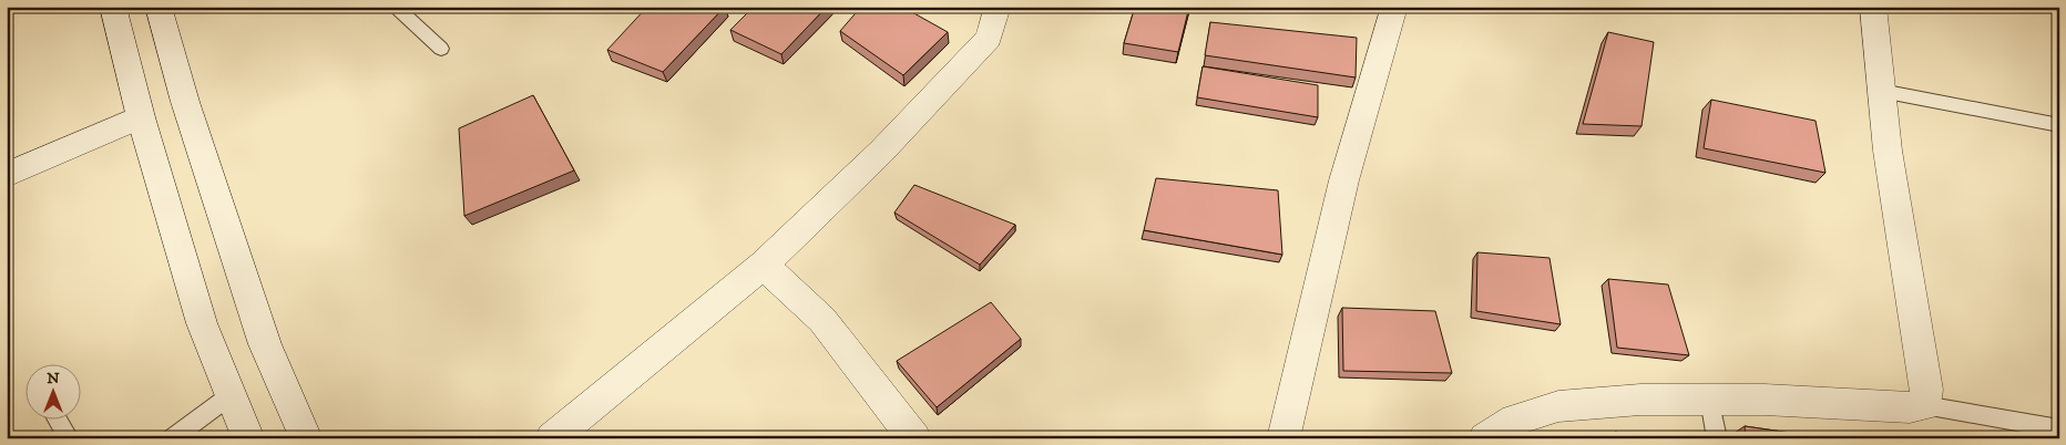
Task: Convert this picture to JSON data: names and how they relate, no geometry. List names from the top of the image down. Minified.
{"north":"top"}
